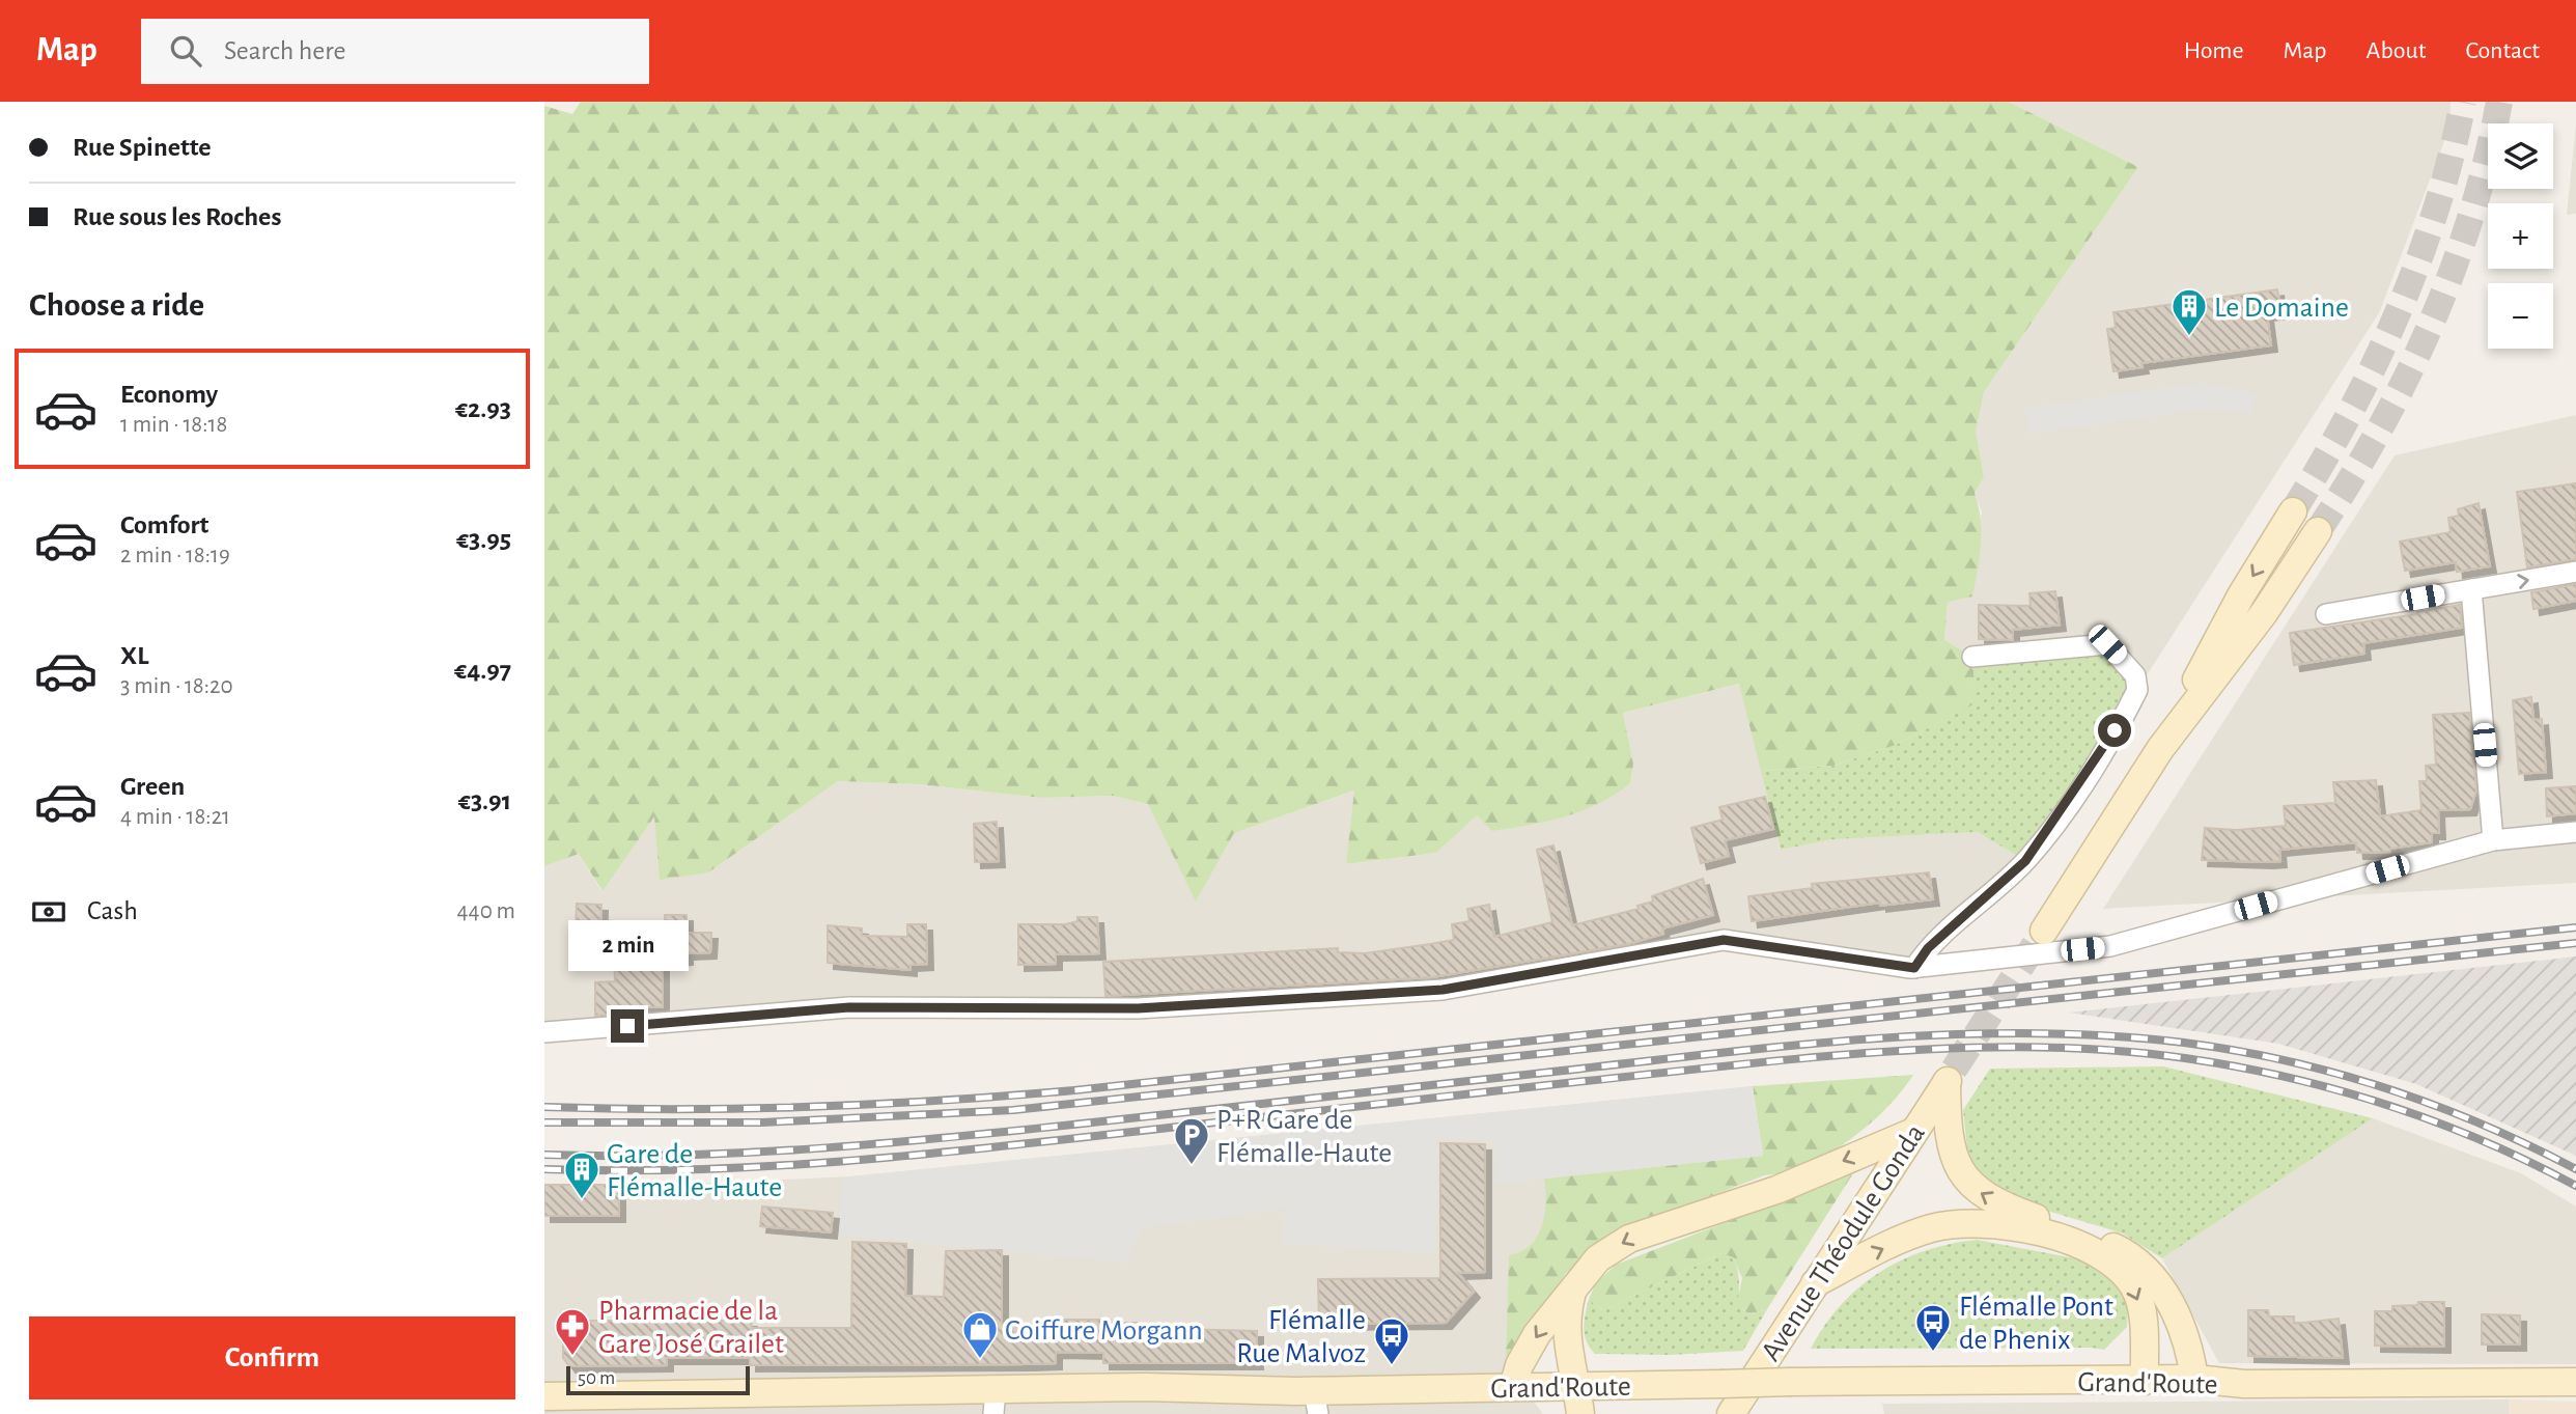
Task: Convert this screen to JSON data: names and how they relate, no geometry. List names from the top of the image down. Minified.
{"streets":{"main road":["Avenue Théodule Gonda","Grand'Route"]},"crossings":[["Avenue Théodule Gonda","Grand'Route"]],"places":{"building":["Le Domaine","Gare de Flémalle-Haute"],"parking":["P+R Gare de Flémalle-Haute"],"bus stop":["Flémalle Pont de Phenix","Flémalle Rue Malvoz"],"pharmacy":["Pharmacie de la Gare José Grailet"],"shop":["Coiffure Morgann"]},"scale_bar":"50 m","page":{"header":"Map","search":"Search here","nav":["Home","Map","About","Contact"],"banner":["Rue Spinette","Rue sous les Roches"],"map_buttons":["+","−"],"heading":"Choose a ride","list":[{"name":"Economy","note":"1 min · 18:18","value":"€2.93"},{"name":"Comfort","note":"2 min · 18:19","value":"€3.95"},{"name":"XL","note":"3 min · 18:20","value":"€4.97"},{"name":"Green","note":"4 min · 18:21","value":"€3.91"}],"pay":["Cash","440 m"],"bubble":"2 min","buttons":"Confirm","scale":"50 m"}}
